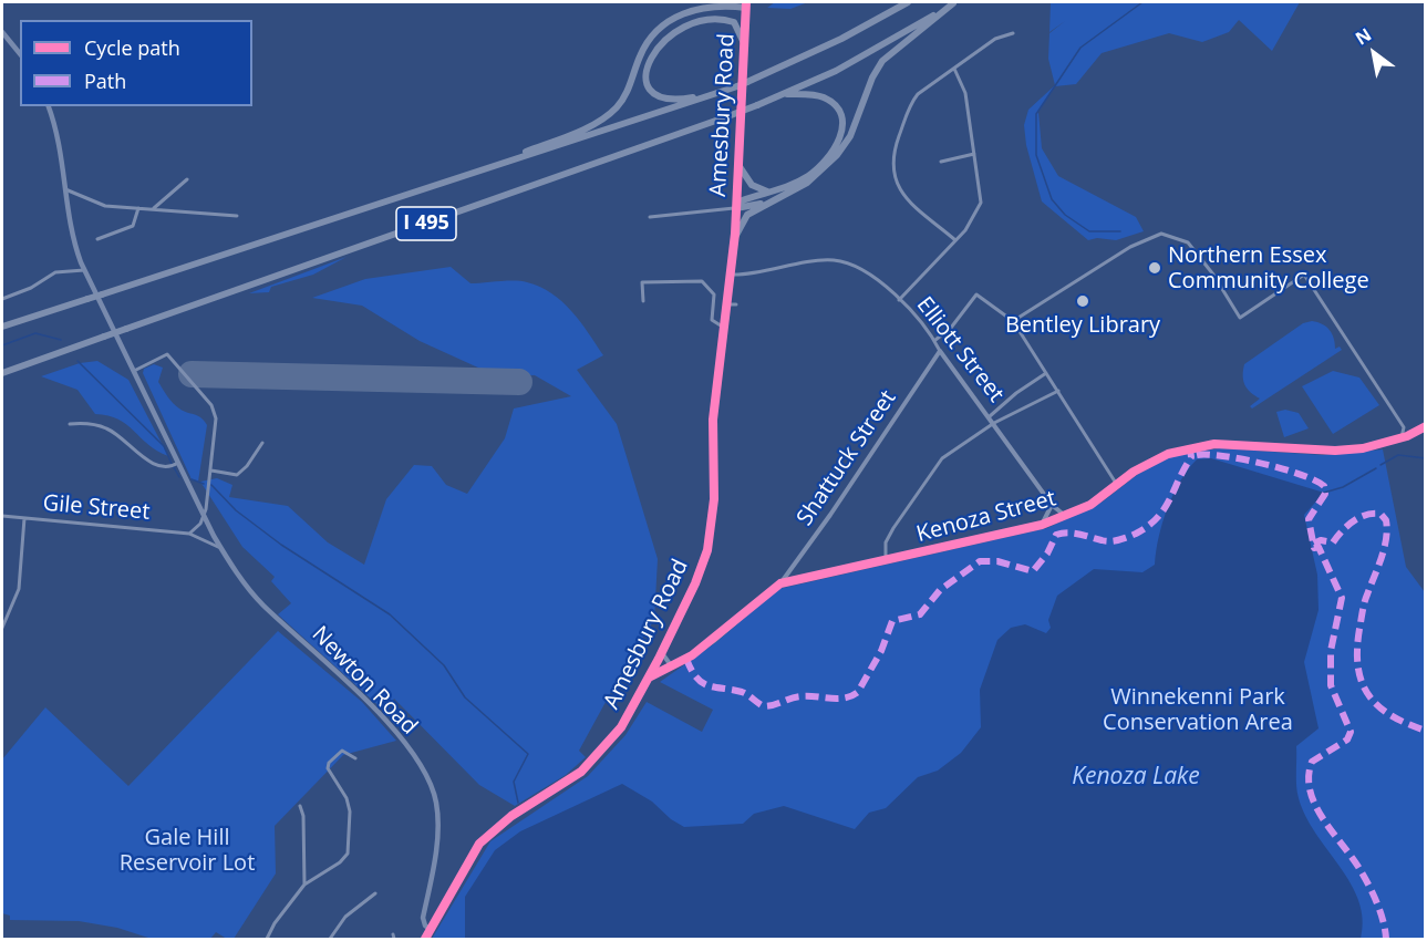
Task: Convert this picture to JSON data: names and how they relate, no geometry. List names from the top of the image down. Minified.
{"streets":{"highway":["I 495"],"main road":["Amesbury Road","Newton Road"],"street":["Elliott Street","Shattuck Street","Gile Street","Kenoza Street"]},"crossings":[["Amesbury Road","Elliott Street"],["Amesbury Road","Kenoza Street"],["Amesbury Road","Newton Road"],["Elliott Street","Shattuck Street"],["Elliott Street","Kenoza Street"],["Shattuck Street","Kenoza Street"],["Gile Street","Newton Road"]],"water":["Kenoza Lake"],"parks":["Winnekenni Park Conservation Area","Gale Hill Reservoir Lot"],"places":["Northern Essex Community College","Bentley Library"],"legend":["Cycle path","Path"],"north":"top left"}
